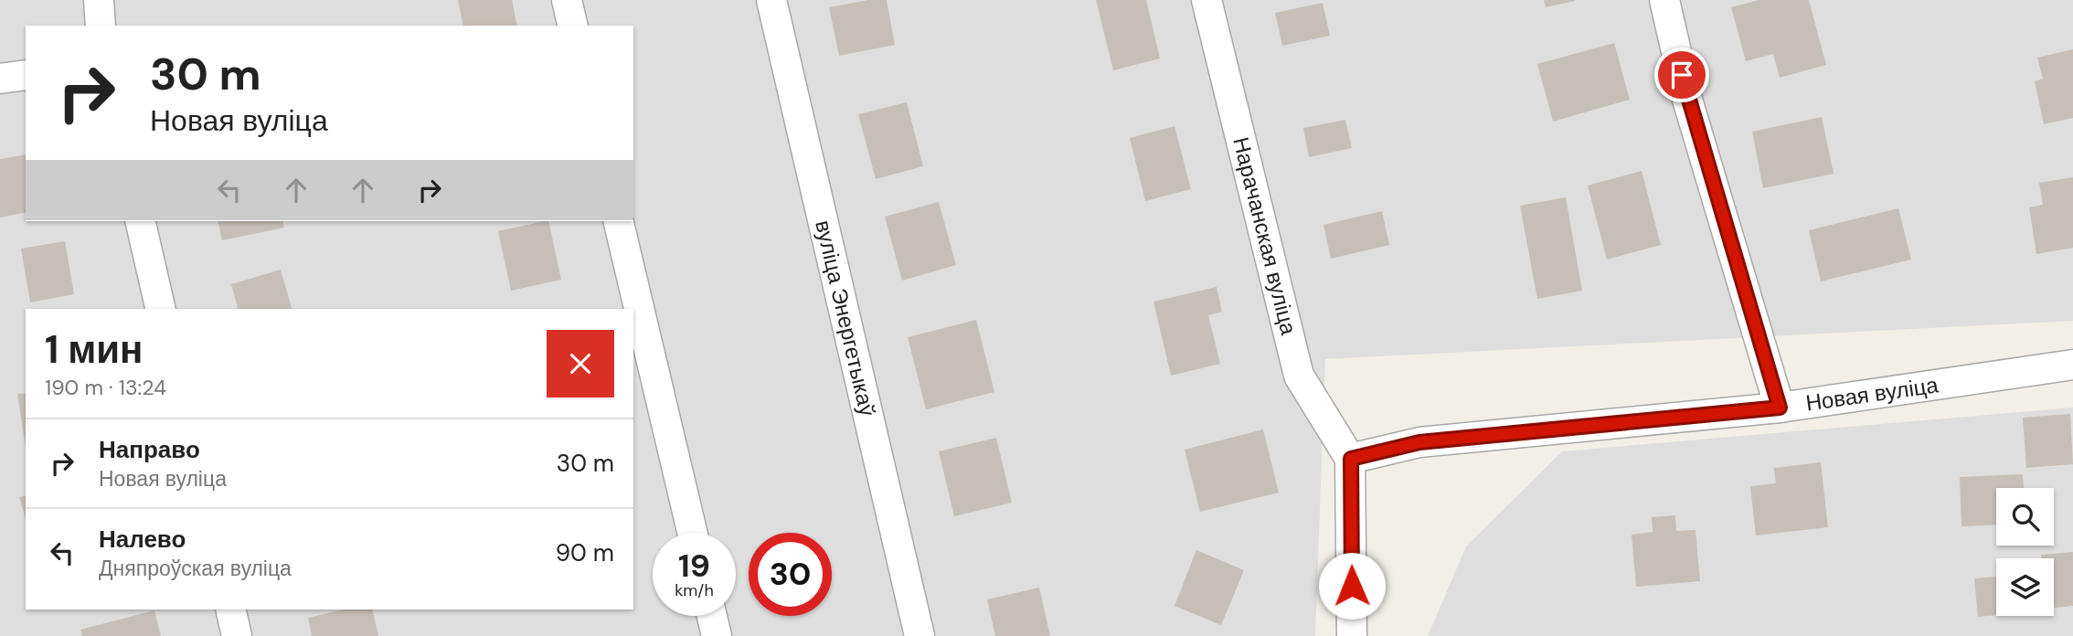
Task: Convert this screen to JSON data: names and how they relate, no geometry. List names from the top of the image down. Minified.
{"streets":{"street":["Нарачанская вуліца","вуліца Энергетыкаў","Новая вуліца"]},"crossings":[["Нарачанская вуліца","Новая вуліца"]],"page":{"turn":["30 m","Новая вуліца"],"heading":["1 мин","190 m · 13:24"],"list":[{"name":"Направо","note":"Новая вуліца","value":"30 m"},{"name":"Налево","note":"Дняпроўская вуліца","value":"90 m"}],"speed":"19 km/h","limit":"30"}}
